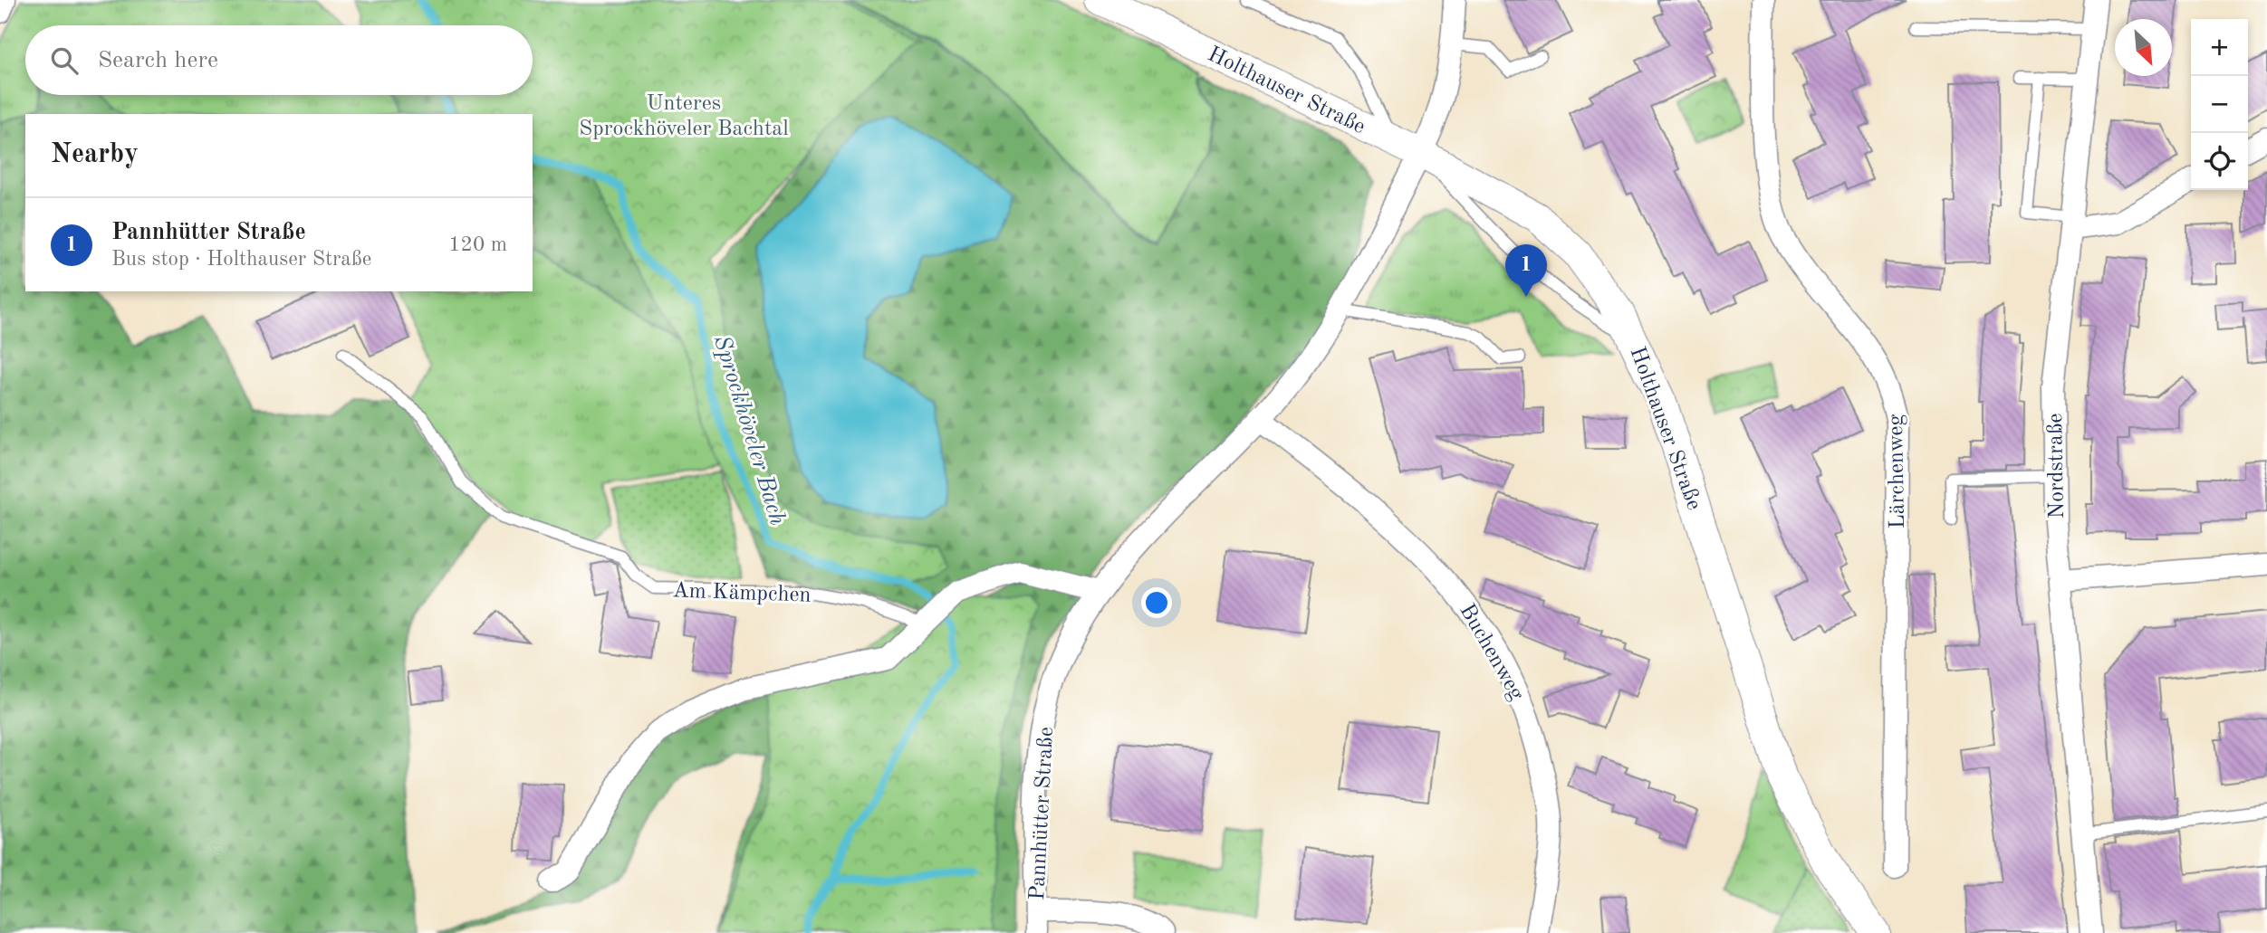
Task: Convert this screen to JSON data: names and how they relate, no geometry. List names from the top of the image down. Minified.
{"streets":{"street":["Holthauser Straße","Nordstraße","Lärchenweg","Buchenweg","Pannhütter Straße"],"lane":["Am Kämpchen"]},"crossings":[["Holthauser Straße","Pannhütter Straße"],["Buchenweg","Pannhütter Straße"]],"water":["Sprockhöveler Bach"],"parks":["Unteres Sprockhöveler Bachtal"],"north":"bottom right","page":{"map_buttons":["+","−"],"search":"Search here","heading":"Nearby","list":[{"mark":"1","name":"Pannhütter Straße","note":"Bus stop · Holthauser Straße","value":"120 m"}],"pins":"1"}}
